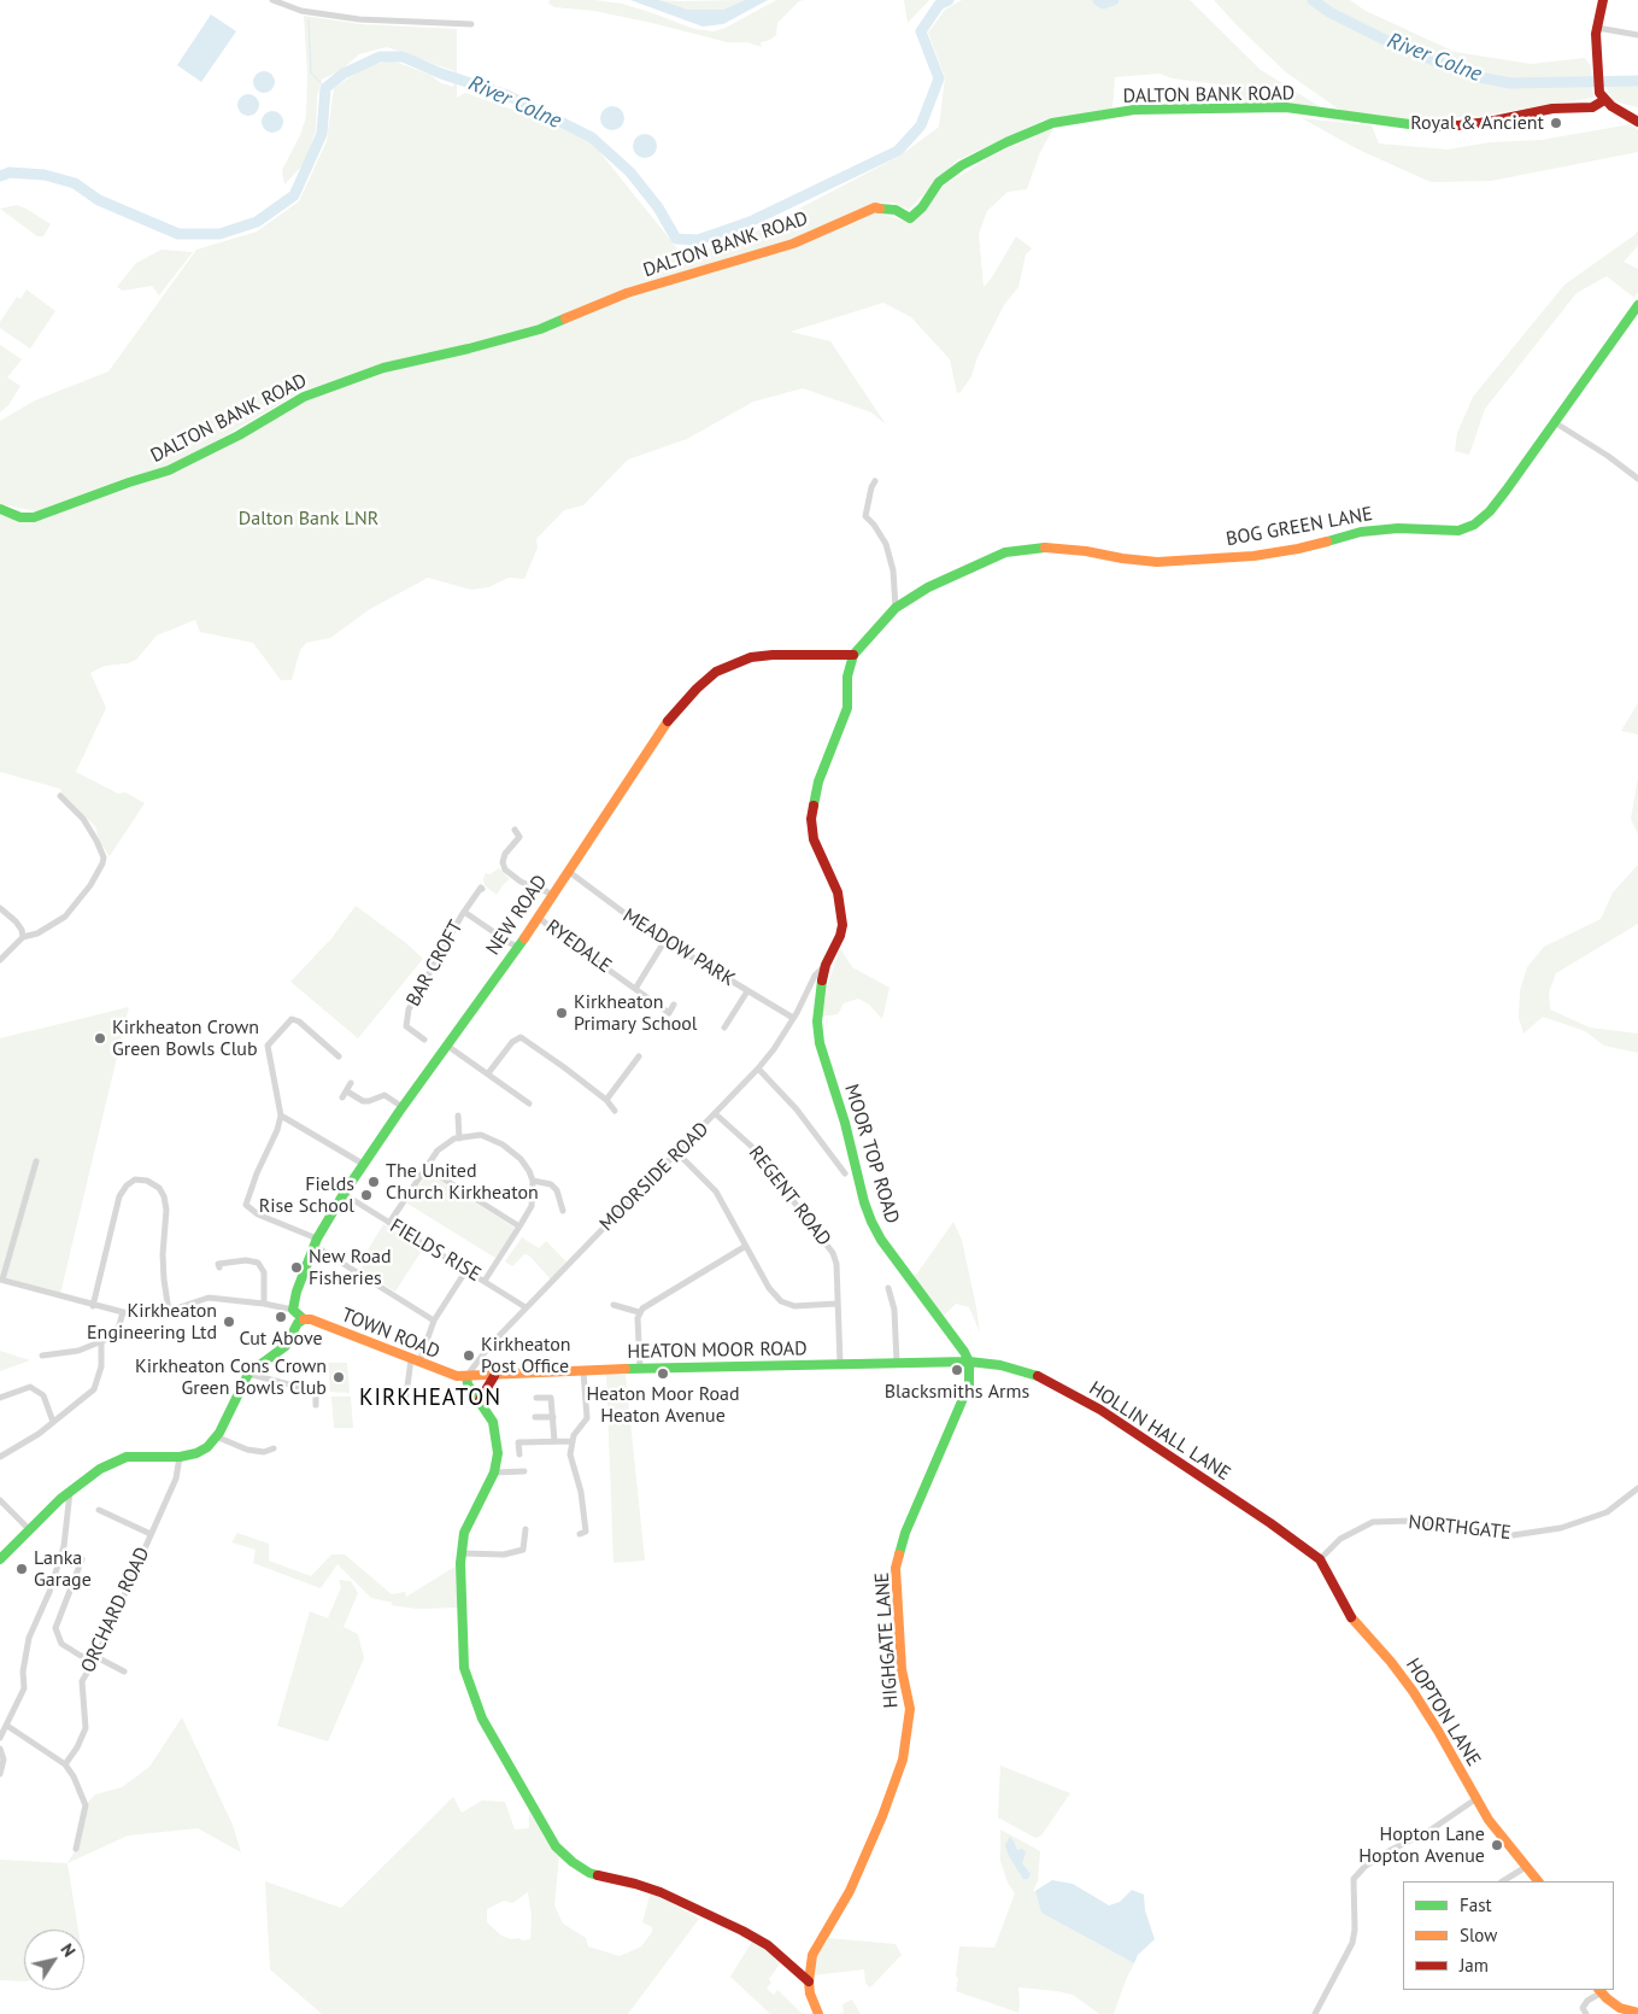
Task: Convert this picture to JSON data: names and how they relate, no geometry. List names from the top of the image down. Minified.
{"streets":{"street":["DALTON BANK ROAD","BOG GREEN LANE","NEW ROAD","RYEDALE","MEADOW PARK","BAR CROFT","MOOR TOP ROAD","MOORSIDE ROAD","REGENT ROAD","FIELDS RISE","TOWN ROAD","HEATON MOOR ROAD","HOLLIN HALL LANE","NORTHGATE","ORCHARD ROAD","HIGHGATE LANE","HOPTON LANE"]},"crossings":[["BOG GREEN LANE","NEW ROAD"],["BOG GREEN LANE","MOOR TOP ROAD"],["NEW ROAD","RYEDALE"],["NEW ROAD","MEADOW PARK"],["NEW ROAD","MOOR TOP ROAD"],["NEW ROAD","FIELDS RISE"],["MEADOW PARK","MOORSIDE ROAD"],["MOOR TOP ROAD","MOORSIDE ROAD"],["MOOR TOP ROAD","HEATON MOOR ROAD"],["MOOR TOP ROAD","HOLLIN HALL LANE"],["MOOR TOP ROAD","HIGHGATE LANE"],["MOORSIDE ROAD","REGENT ROAD"],["MOORSIDE ROAD","FIELDS RISE"],["MOORSIDE ROAD","TOWN ROAD"],["MOORSIDE ROAD","HEATON MOOR ROAD"],["REGENT ROAD","HEATON MOOR ROAD"],["TOWN ROAD","HEATON MOOR ROAD"],["HEATON MOOR ROAD","HOLLIN HALL LANE"],["HEATON MOOR ROAD","HIGHGATE LANE"],["HOLLIN HALL LANE","NORTHGATE"],["HOLLIN HALL LANE","HIGHGATE LANE"],["HOLLIN HALL LANE","HOPTON LANE"],["NORTHGATE","HOPTON LANE"]],"districts":["KIRKHEATON"],"water":["River Colne"],"parks":["Dalton Bank LNR"],"places":["Royal & Ancient","Kirkheaton Primary School","Kirkheaton Crown Green Bowls Club","The United Church Kirkheaton","Fields Rise School","New Road Fisheries","Cut Above","Kirkheaton Engineering Ltd","Kirkheaton Post Office","Blacksmiths Arms","Heaton Moor Road Heaton Avenue","Kirkheaton Cons Crown Green Bowls Club","Lanka Garage","Hopton Lane Hopton Avenue"],"legend":["Fast","Slow","Jam"],"north":"top right"}
